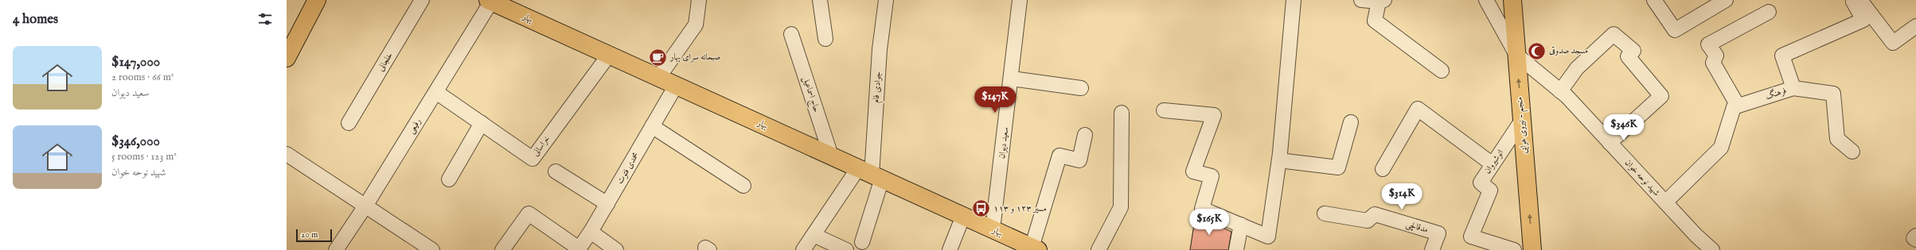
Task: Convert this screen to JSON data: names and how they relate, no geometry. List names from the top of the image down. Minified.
{"streets":{"main road":["بهار","منجم - نیروی هوایی"],"street":["خلجانی","جوادی فام","فرهنگ","حاج اسماعیل","رفیعی","سعید دیوان","خراسانی","انوشیروان","محمدی فتوت","شهید نوحه خوان","مدقالچی"]},"crossings":[["بهار","جوادی فام"],["بهار","حاج اسماعیل"],["بهار","رفیعی"],["بهار","سعید دیوان"],["بهار","خراسانی"],["بهار","محمدی فتوت"],["منجم - نیروی هوایی","انوشیروان"],["منجم - نیروی هوایی","شهید نوحه خوان"],["رفیعی","خراسانی"]],"one_way":["منجم - نیروی هوایی"],"places":{"mosque":["مسجد صدوقی"],"cafe":["صبحانه سرای بهار"],"bus stop":["مسیر ۱۲۳ و ۱۱۳"]},"scale_bar":"20 m","page":{"heading":"4 homes","list":[{"name":"$147,000","note":"2 rooms · 66 m² · سعید دیوان"},{"name":"$346,000","note":"5 rooms · 123 m² · شهید نوحه خوان"}],"price":["$147K","$346K","$314K","$165K"],"scale":"20 m"}}
